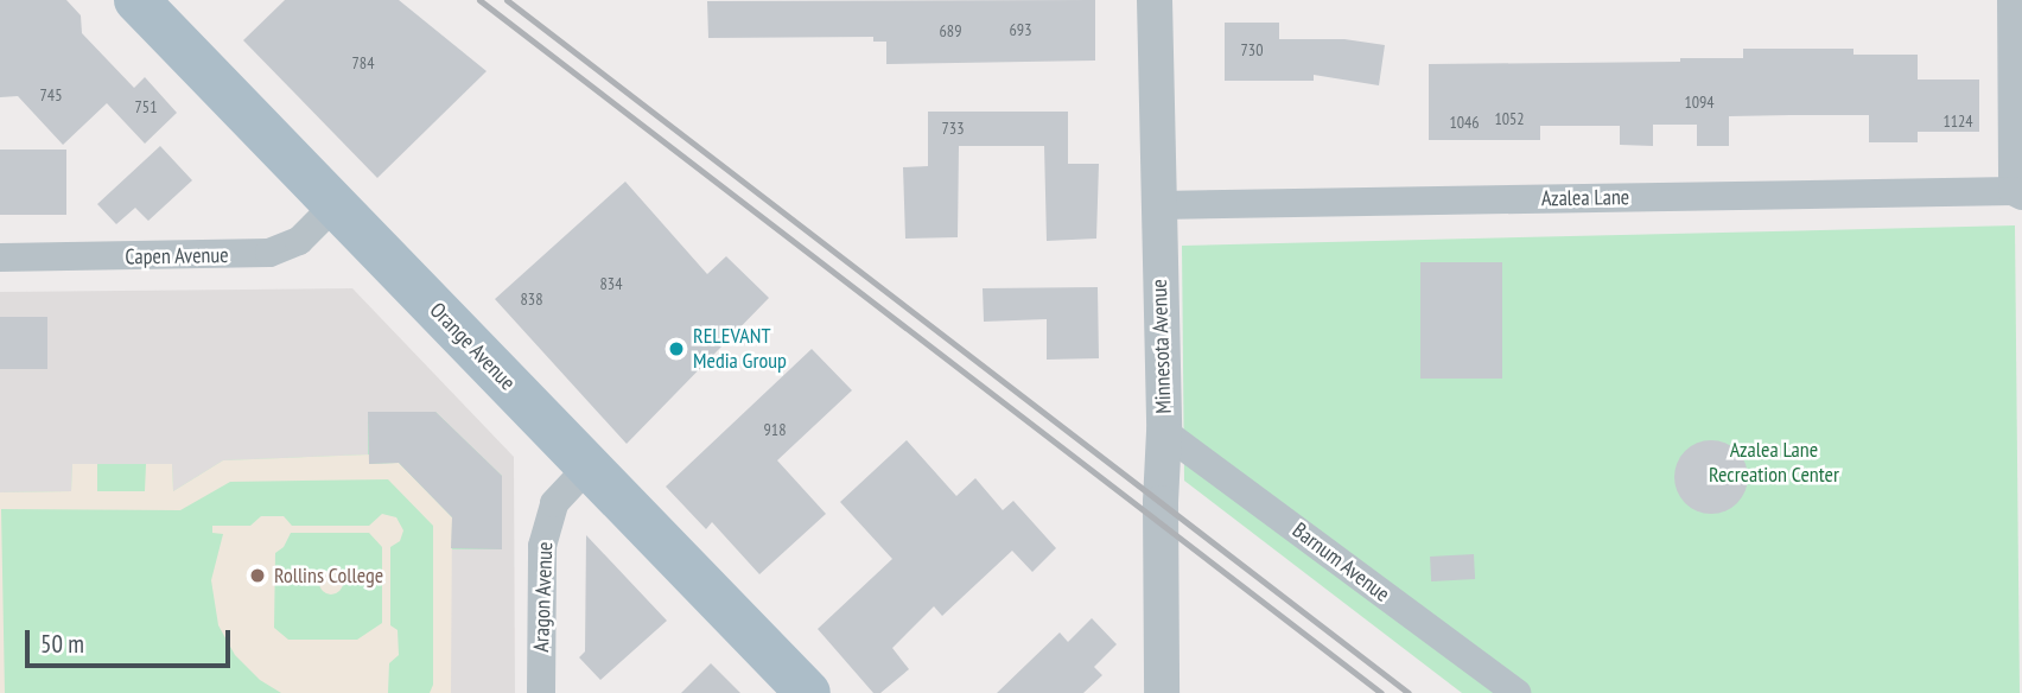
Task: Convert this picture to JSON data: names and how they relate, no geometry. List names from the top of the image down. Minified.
{"streets":{"main road":["Orange Avenue"],"street":["Azalea Lane","Capen Avenue","Minnesota Avenue","Barnum Avenue","Aragon Avenue"]},"crossings":[["Azalea Lane","Minnesota Avenue"],["Capen Avenue","Orange Avenue"],["Orange Avenue","Aragon Avenue"],["Minnesota Avenue","Barnum Avenue"]],"parks":["Azalea Lane Recreation Center"],"places":["RELEVANT Media Group","Rollins College"],"house_numbers":["693","689","730","784","745","1094","751","1052","1124","1046","733","834","838","918"],"scale_bar":"50 m"}
